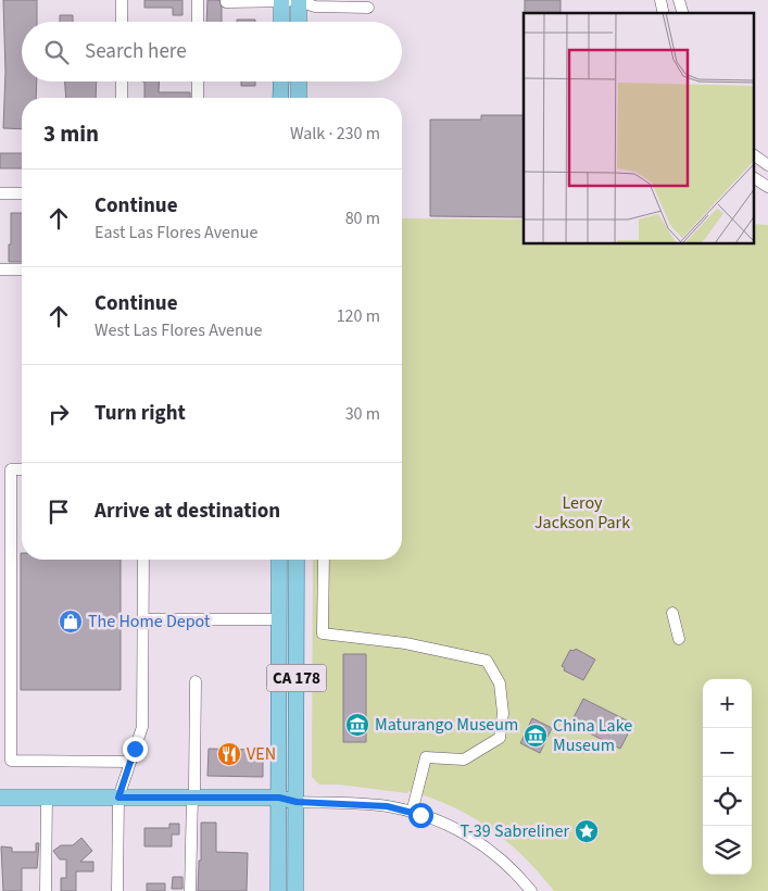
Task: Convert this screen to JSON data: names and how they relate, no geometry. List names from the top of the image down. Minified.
{"streets":{"main road":["CA 178"]},"parks":["Leroy Jackson Park"],"places":{"shop":["The Home Depot"],"museum":["Maturango Museum","China Lake Museum"],"restaurant":["VEN"],"place":["T-39 Sabreliner"]},"page":{"search":"Search here","heading":["3 min","Walk · 230 m"],"list":[["Continue","East Las Flores Avenue","80 m"],["Continue","West Las Flores Avenue","120 m"],["Turn right","30 m"],"Arrive at destination"],"map_buttons":["+","−"]}}
